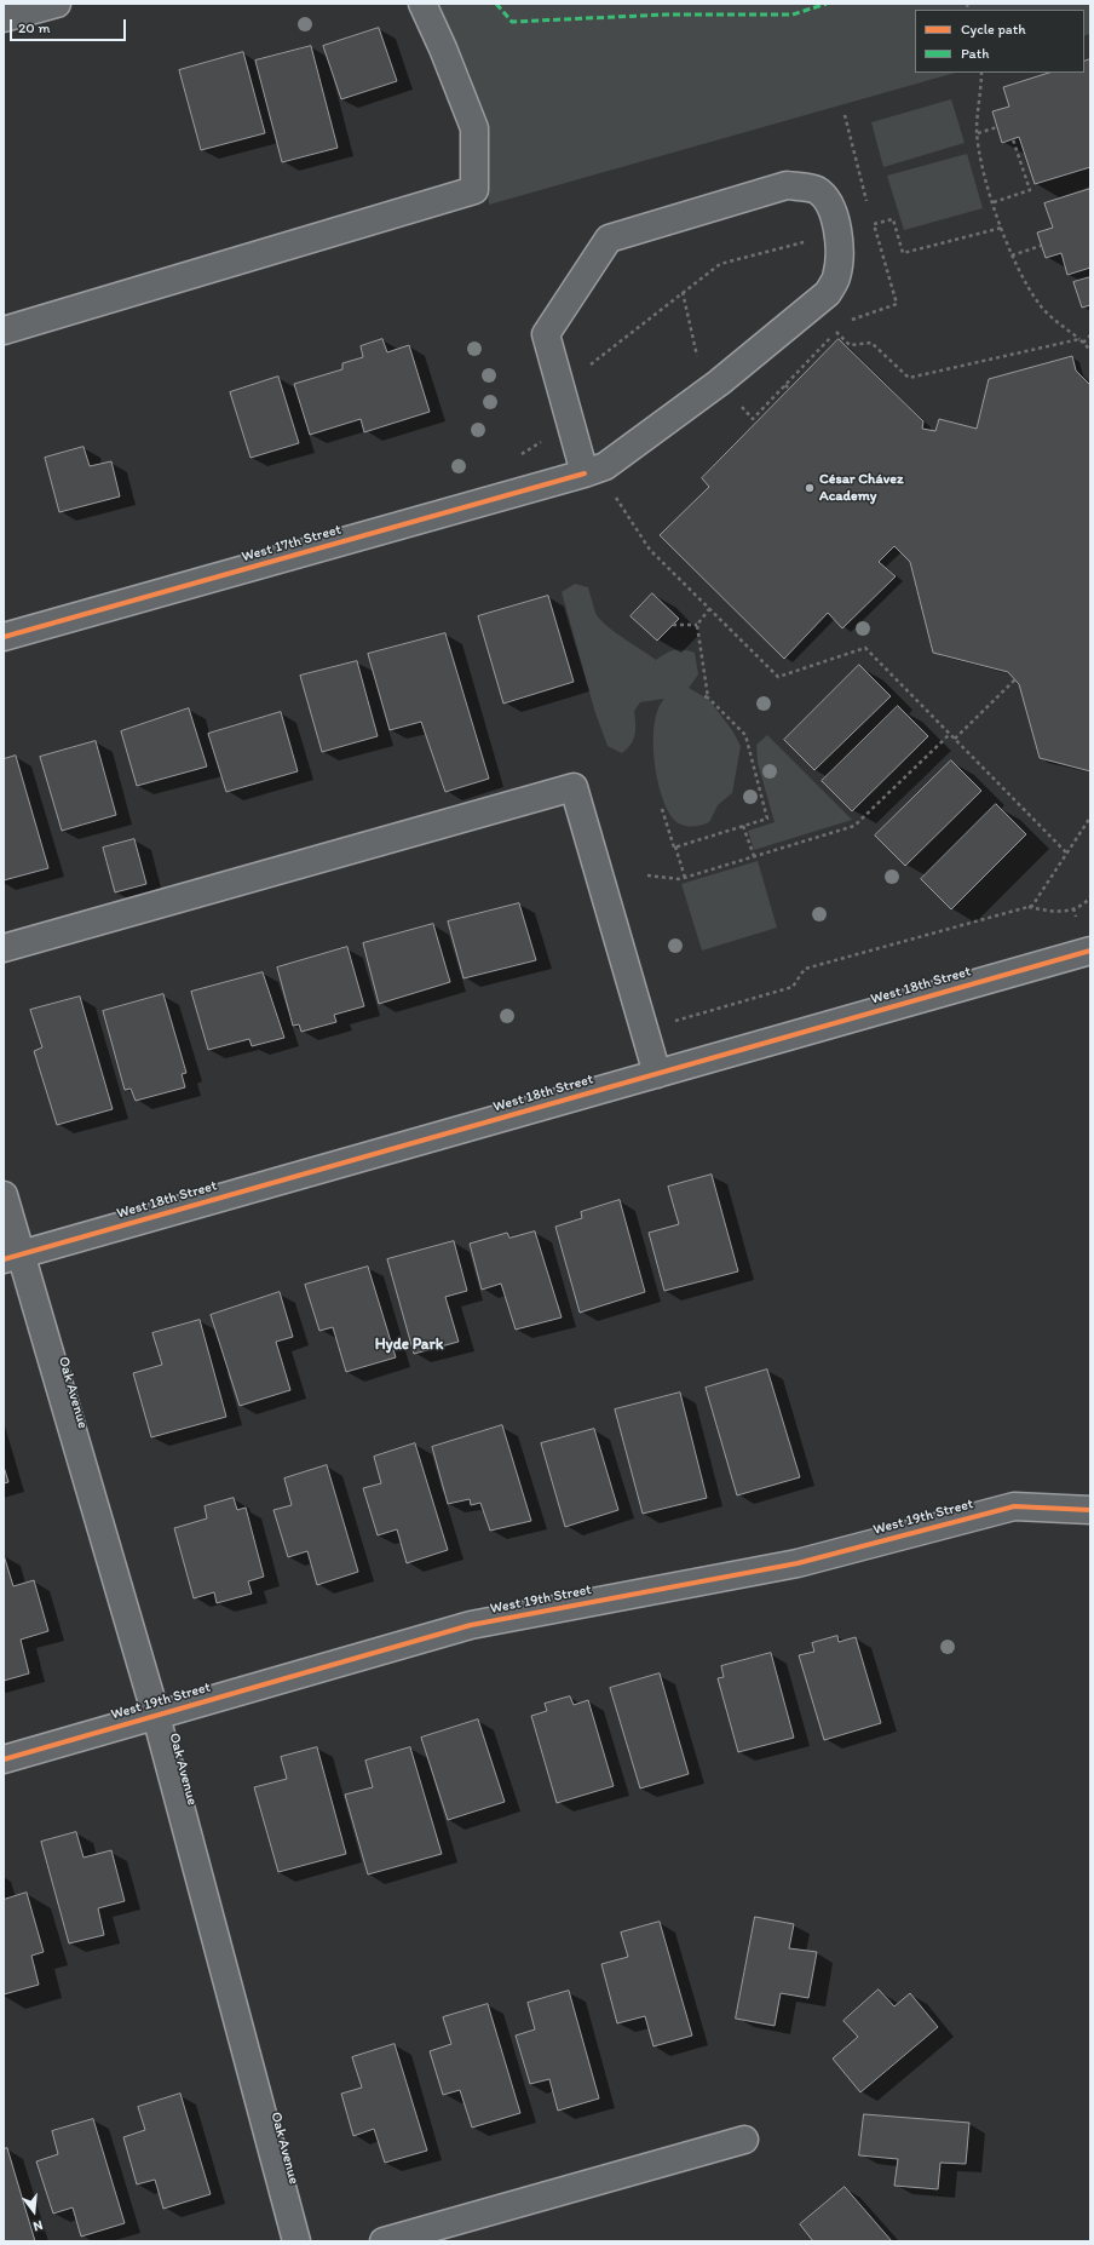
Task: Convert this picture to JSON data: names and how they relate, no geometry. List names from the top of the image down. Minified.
{"streets":{"street":["West 17th Street","West 18th Street","Oak Avenue","West 19th Street"]},"crossings":[["West 18th Street","Oak Avenue"],["Oak Avenue","West 19th Street"]],"districts":["Hyde Park"],"places":["César Chávez Academy"],"legend":["Cycle path","Path"],"scale_bar":"20 m","north":"bottom"}
